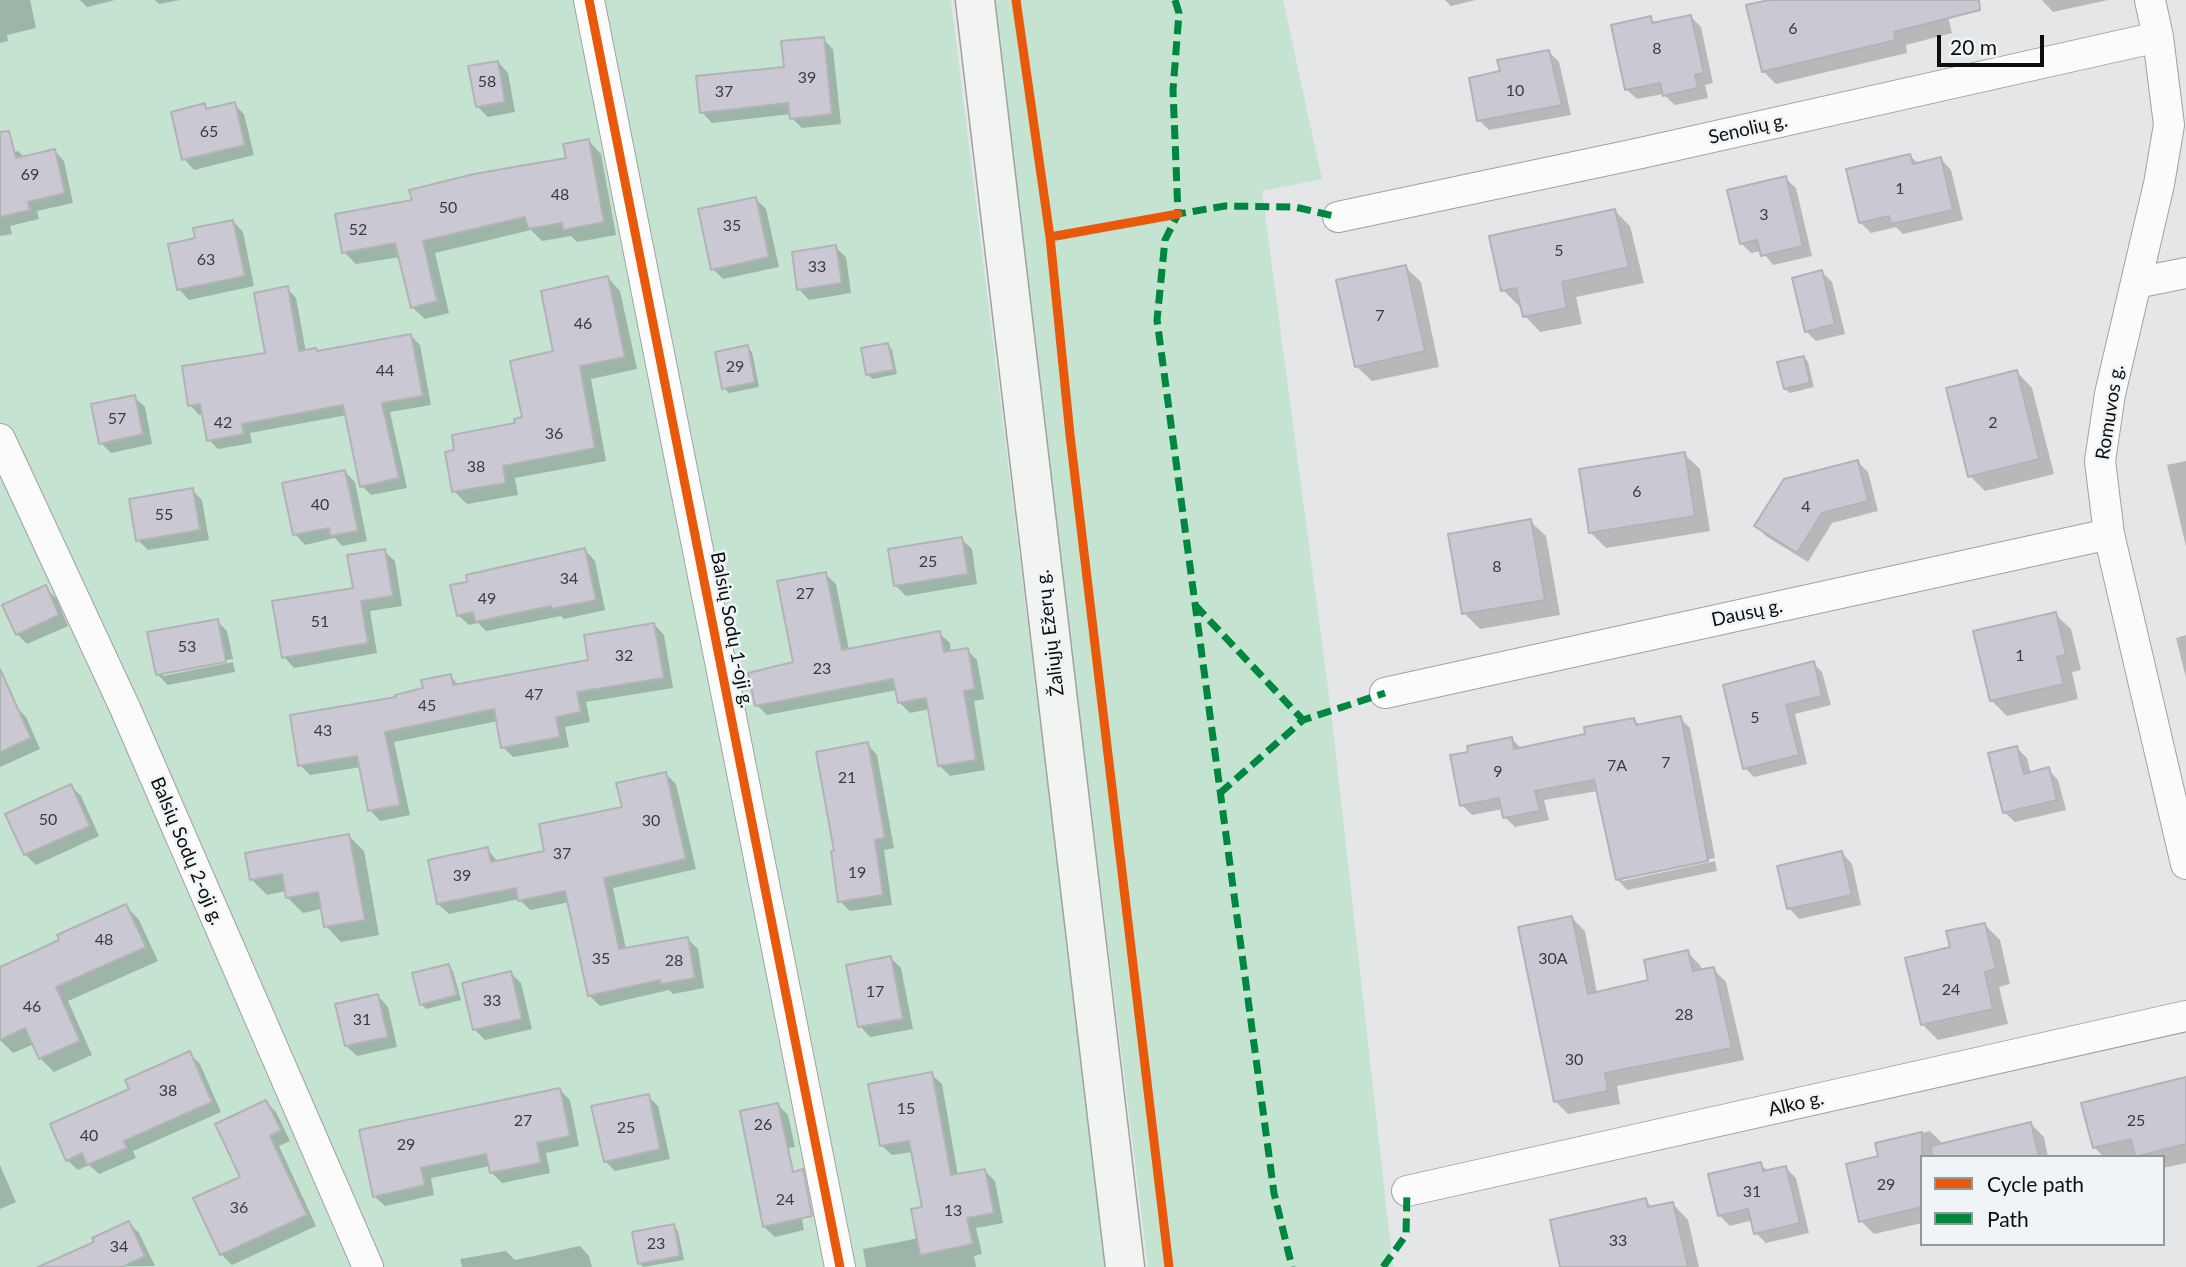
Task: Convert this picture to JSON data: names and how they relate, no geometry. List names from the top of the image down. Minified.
{"streets":{"main road":["Žaliųjų Ežerų g."],"street":["Senolių g.","Romuvos g.","Dausų g.","Balsių Sodų 1-oji g.","Balsių Sodų 2-oji g.","Alko g."]},"crossings":[["Senolių g.","Romuvos g."],["Romuvos g.","Dausų g."]],"house_numbers":["6","8","39","58","10","37","65","69","1","48","50","3","35","52","5","63","33","7","46","29","44","57","42","2","36","38","6","40","4","55","25","8","34","27","49","51","53","32","1","23","47","45","5","43","7","7A","9","21","50","30","37","19","39","48","35","30A","28","24","17","33","46","28","31","30","38","15","27","25","26","25","40","29","29","31","24","36","13","33","23","34"],"legend":["Cycle path","Path"],"scale_bar":"20 m"}
